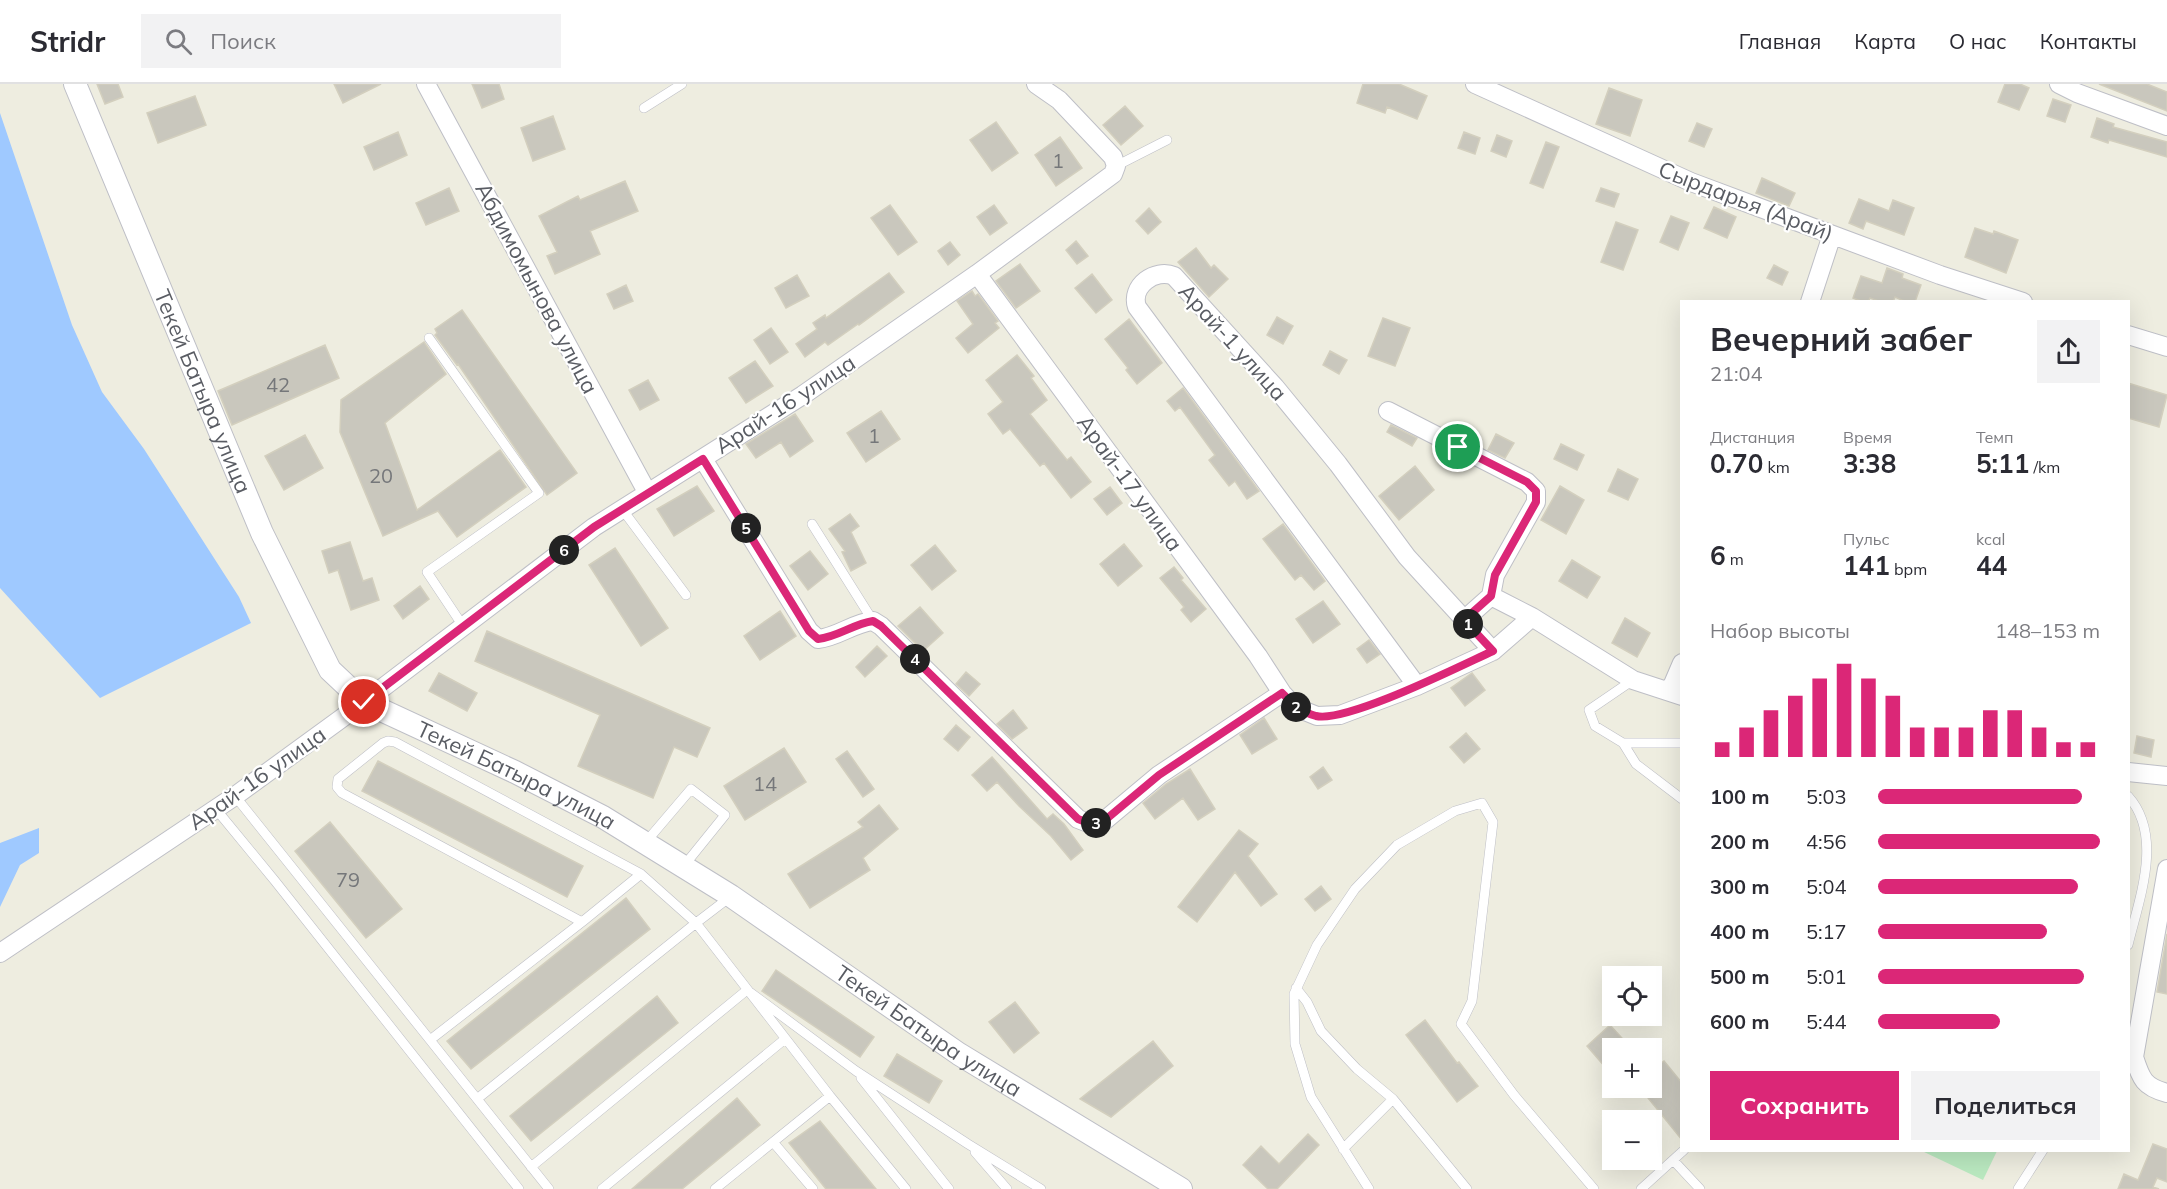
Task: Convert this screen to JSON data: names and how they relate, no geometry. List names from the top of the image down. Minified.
{"streets":{"street":["Сырдарья (Арай)","Абдимомынова улица","Арай-1 улица","Текей Батыра улица","Арай-16 улица","Арай-17 улица"]},"crossings":[["Абдимомынова улица","Арай-16 улица"],["Арай-1 улица","Арай-17 улица"],["Текей Батыра улица","Арай-16 улица"],["Арай-16 улица","Арай-17 улица"]],"house_numbers":["1","42","1","20","14","79"],"page":{"header":"Stridr","search":"Поиск","nav":["Главная","Карта","О нас","Контакты"],"heading":["Вечерний забег","21:04"],"stats":[["Дистанция","0.70 km"],["Время","3:38"],["Темп","5:11 /km"],["6 m"],["Пульс","141 bpm"],["kcal","44"]],"pins":["5","6","1","4","2","3"],"chart":["Набор высоты","148–153 m"],"list":[{"name":"100 m","note":"5:03"},{"name":"200 m","note":"4:56"},{"name":"300 m","note":"5:04"},{"name":"400 m","note":"5:17"},{"name":"500 m","note":"5:01"},{"name":"600 m","note":"5:44"}],"map_buttons":["+","−"],"buttons":["Сохранить","Поделиться"]}}
